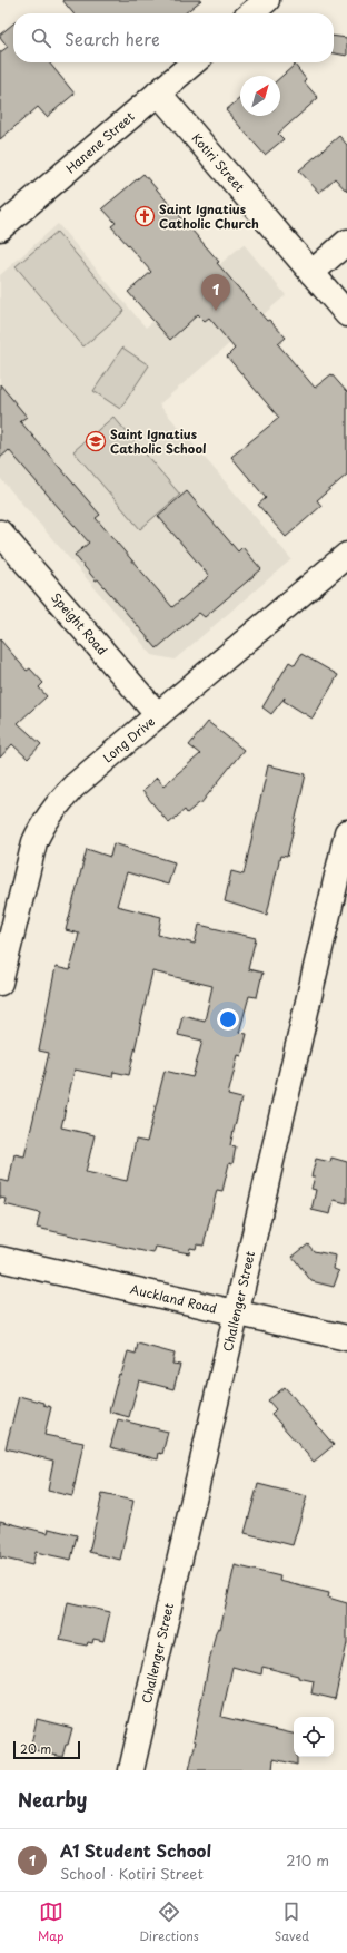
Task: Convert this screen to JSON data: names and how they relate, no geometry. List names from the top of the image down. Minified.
{"streets":{"street":["Hanene Street","Kotiri Street","Speight Road","Long Drive","Auckland Road","Challenger Street"]},"crossings":[["Hanene Street","Kotiri Street"],["Speight Road","Long Drive"],["Auckland Road","Challenger Street"]],"places":{"church":["Saint Ignatius Catholic Church"],"school or university":["Saint Ignatius Catholic School"]},"scale_bar":"20 m","north":"top right","page":{"search":"Search here","pins":"1","scale":"20 m","heading":"Nearby","list":[{"mark":"1","name":"A1 Student School","note":"School · Kotiri Street","value":"210 m"}],"nav":["Map","Directions","Saved"]}}
